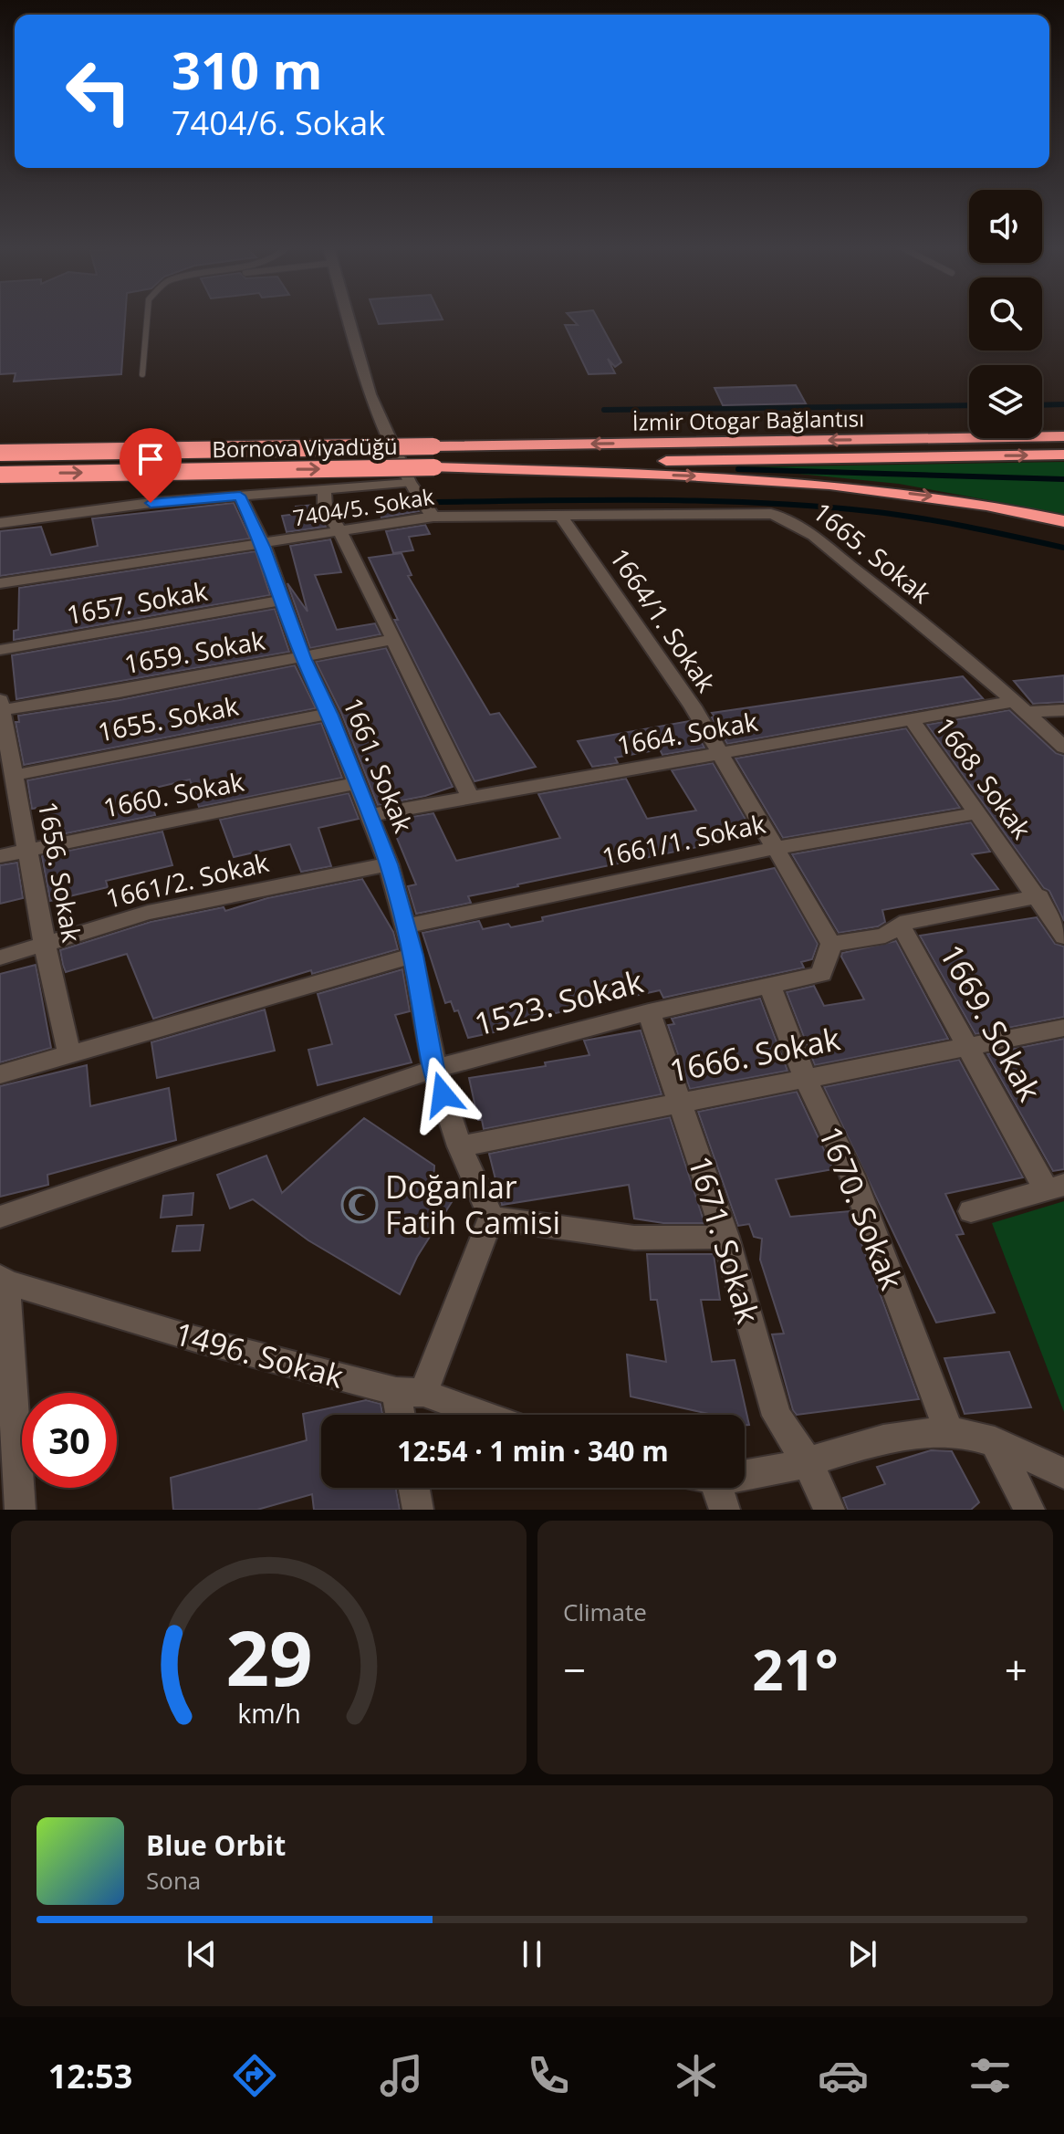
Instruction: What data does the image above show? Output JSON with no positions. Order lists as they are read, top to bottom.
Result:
{
  "streets": {
    "highway": ["İzmir Otogar Bağlantısı", "Bornova Viyadüğü"],
    "street": [
      "7404/5. Sokak",
      "1665. Sokak",
      "1657. Sokak",
      "1664/1. Sokak",
      "1659. Sokak",
      "1655. Sokak",
      "1664. Sokak",
      "1661. Sokak",
      "1668. Sokak",
      "1660. Sokak",
      "1661/1. Sokak",
      "1656. Sokak",
      "1661/2. Sokak",
      "1523. Sokak",
      "1669. Sokak",
      "1666. Sokak",
      "1670. Sokak",
      "1671. Sokak",
      "1496. Sokak"
    ]
  },
  "crossings": [
    ["İzmir Otogar Bağlantısı", "Bornova Viyadüğü"],
    ["7404/5. Sokak", "1665. Sokak"],
    ["7404/5. Sokak", "1664/1. Sokak"],
    ["7404/5. Sokak", "1661. Sokak"],
    ["1665. Sokak", "1664/1. Sokak"],
    ["1665. Sokak", "1664. Sokak"],
    ["1657. Sokak", "1661. Sokak"],
    ["1664/1. Sokak", "1664. Sokak"],
    ["1664/1. Sokak", "1661/1. Sokak"],
    ["1664/1. Sokak", "1523. Sokak"],
    ["1659. Sokak", "1661. Sokak"],
    ["1659. Sokak", "1656. Sokak"],
    ["1655. Sokak", "1661. Sokak"],
    ["1655. Sokak", "1656. Sokak"],
    ["1664. Sokak", "1661. Sokak"],
    ["1664. Sokak", "1668. Sokak"],
    ["1661. Sokak", "1660. Sokak"],
    ["1661. Sokak", "1661/1. Sokak"],
    ["1661. Sokak", "1661/2. Sokak"],
    ["1661. Sokak", "1523. Sokak"],
    ["1661. Sokak", "1666. Sokak"],
    ["1668. Sokak", "1661/1. Sokak"],
    ["1660. Sokak", "1656. Sokak"],
    ["1656. Sokak", "1661/2. Sokak"],
    ["1523. Sokak", "1670. Sokak"],
    ["1523. Sokak", "1671. Sokak"],
    ["1669. Sokak", "1666. Sokak"],
    ["1666. Sokak", "1670. Sokak"],
    ["1666. Sokak", "1671. Sokak"]
  ],
  "one_way": ["Bornova Viyadüğü"],
  "places": {
    "mosque": ["Doğanlar Fatih Camisi"]
  },
  "page": {
    "turn": ["310 m", "7404/6. Sokak"],
    "limit": "30",
    "trip": "12:54 · 1 min · 340 m",
    "tile": "Climate",
    "heat": ["−", "21°", "+"],
    "song": ["Blue Orbit", "Sona"],
    "tabs": "12:53",
    "gauge": ["29", "km/h"]
  }
}
